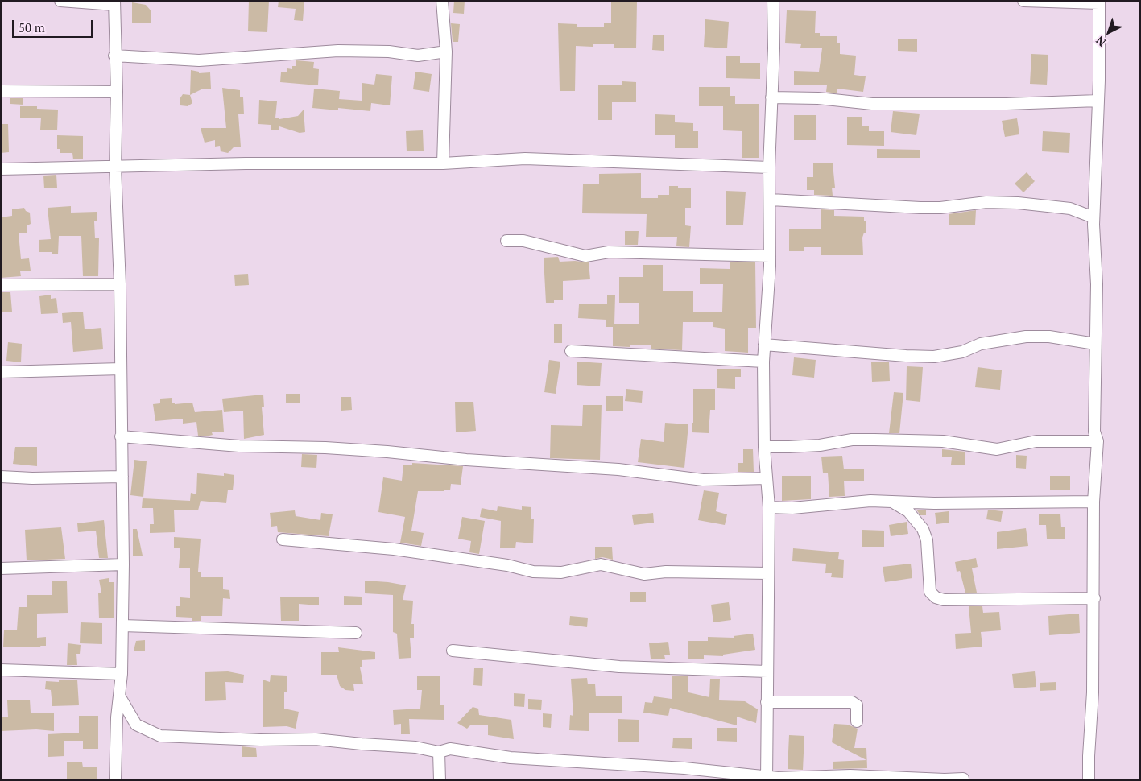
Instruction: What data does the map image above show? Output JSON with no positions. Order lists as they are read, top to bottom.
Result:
{
  "scale_bar": "50 m",
  "north": "bottom left"
}
